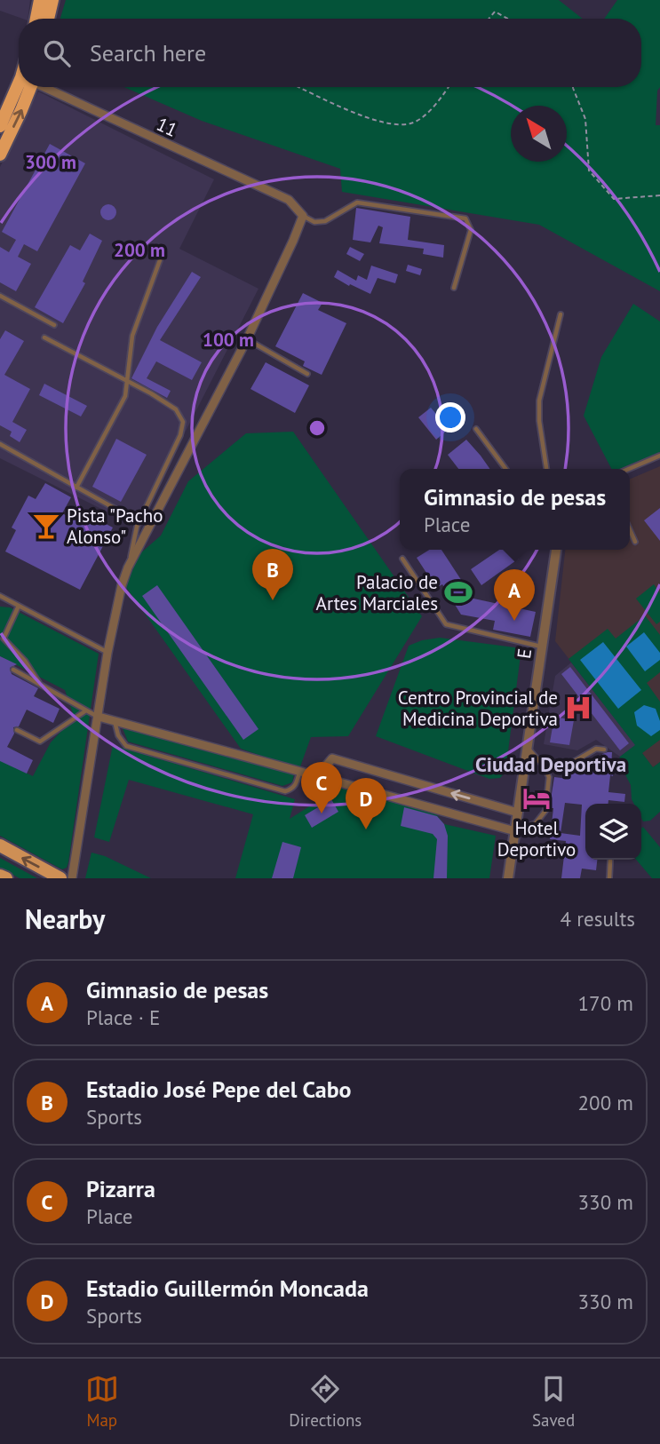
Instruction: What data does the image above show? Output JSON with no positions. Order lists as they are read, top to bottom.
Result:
{
  "streets": {
    "street": ["11", "E"]
  },
  "districts": ["Ciudad Deportiva"],
  "places": {
    "bar": ["Pista \"Pacho Alonso\""],
    "sports": ["Palacio de Artes Marciales"],
    "hospital": ["Centro Provincial de Medicina Deportiva"],
    "hotel": ["Hotel Deportivo"]
  },
  "north": "top left",
  "page": {
    "search": "Search here",
    "popup": ["Gimnasio de pesas", "Place"],
    "pins": [
      "B",
      "A",
      "C",
      "D"
    ],
    "heading": ["Nearby", "4 results"],
    "list": [
      {
        "mark": "A",
        "name": "Gimnasio de pesas",
        "note": "Place · E",
        "value": "170 m"
      },
      {
        "mark": "B",
        "name": "Estadio José Pepe del Cabo",
        "note": "Sports",
        "value": "200 m"
      },
      {
        "mark": "C",
        "name": "Pizarra",
        "note": "Place",
        "value": "330 m"
      },
      {
        "mark": "D",
        "name": "Estadio Guillermón Moncada",
        "note": "Sports",
        "value": "330 m"
      }
    ],
    "nav": ["Map", "Directions", "Saved"]
  },
  "rings": ["300 m", "200 m", "100 m"]
}
